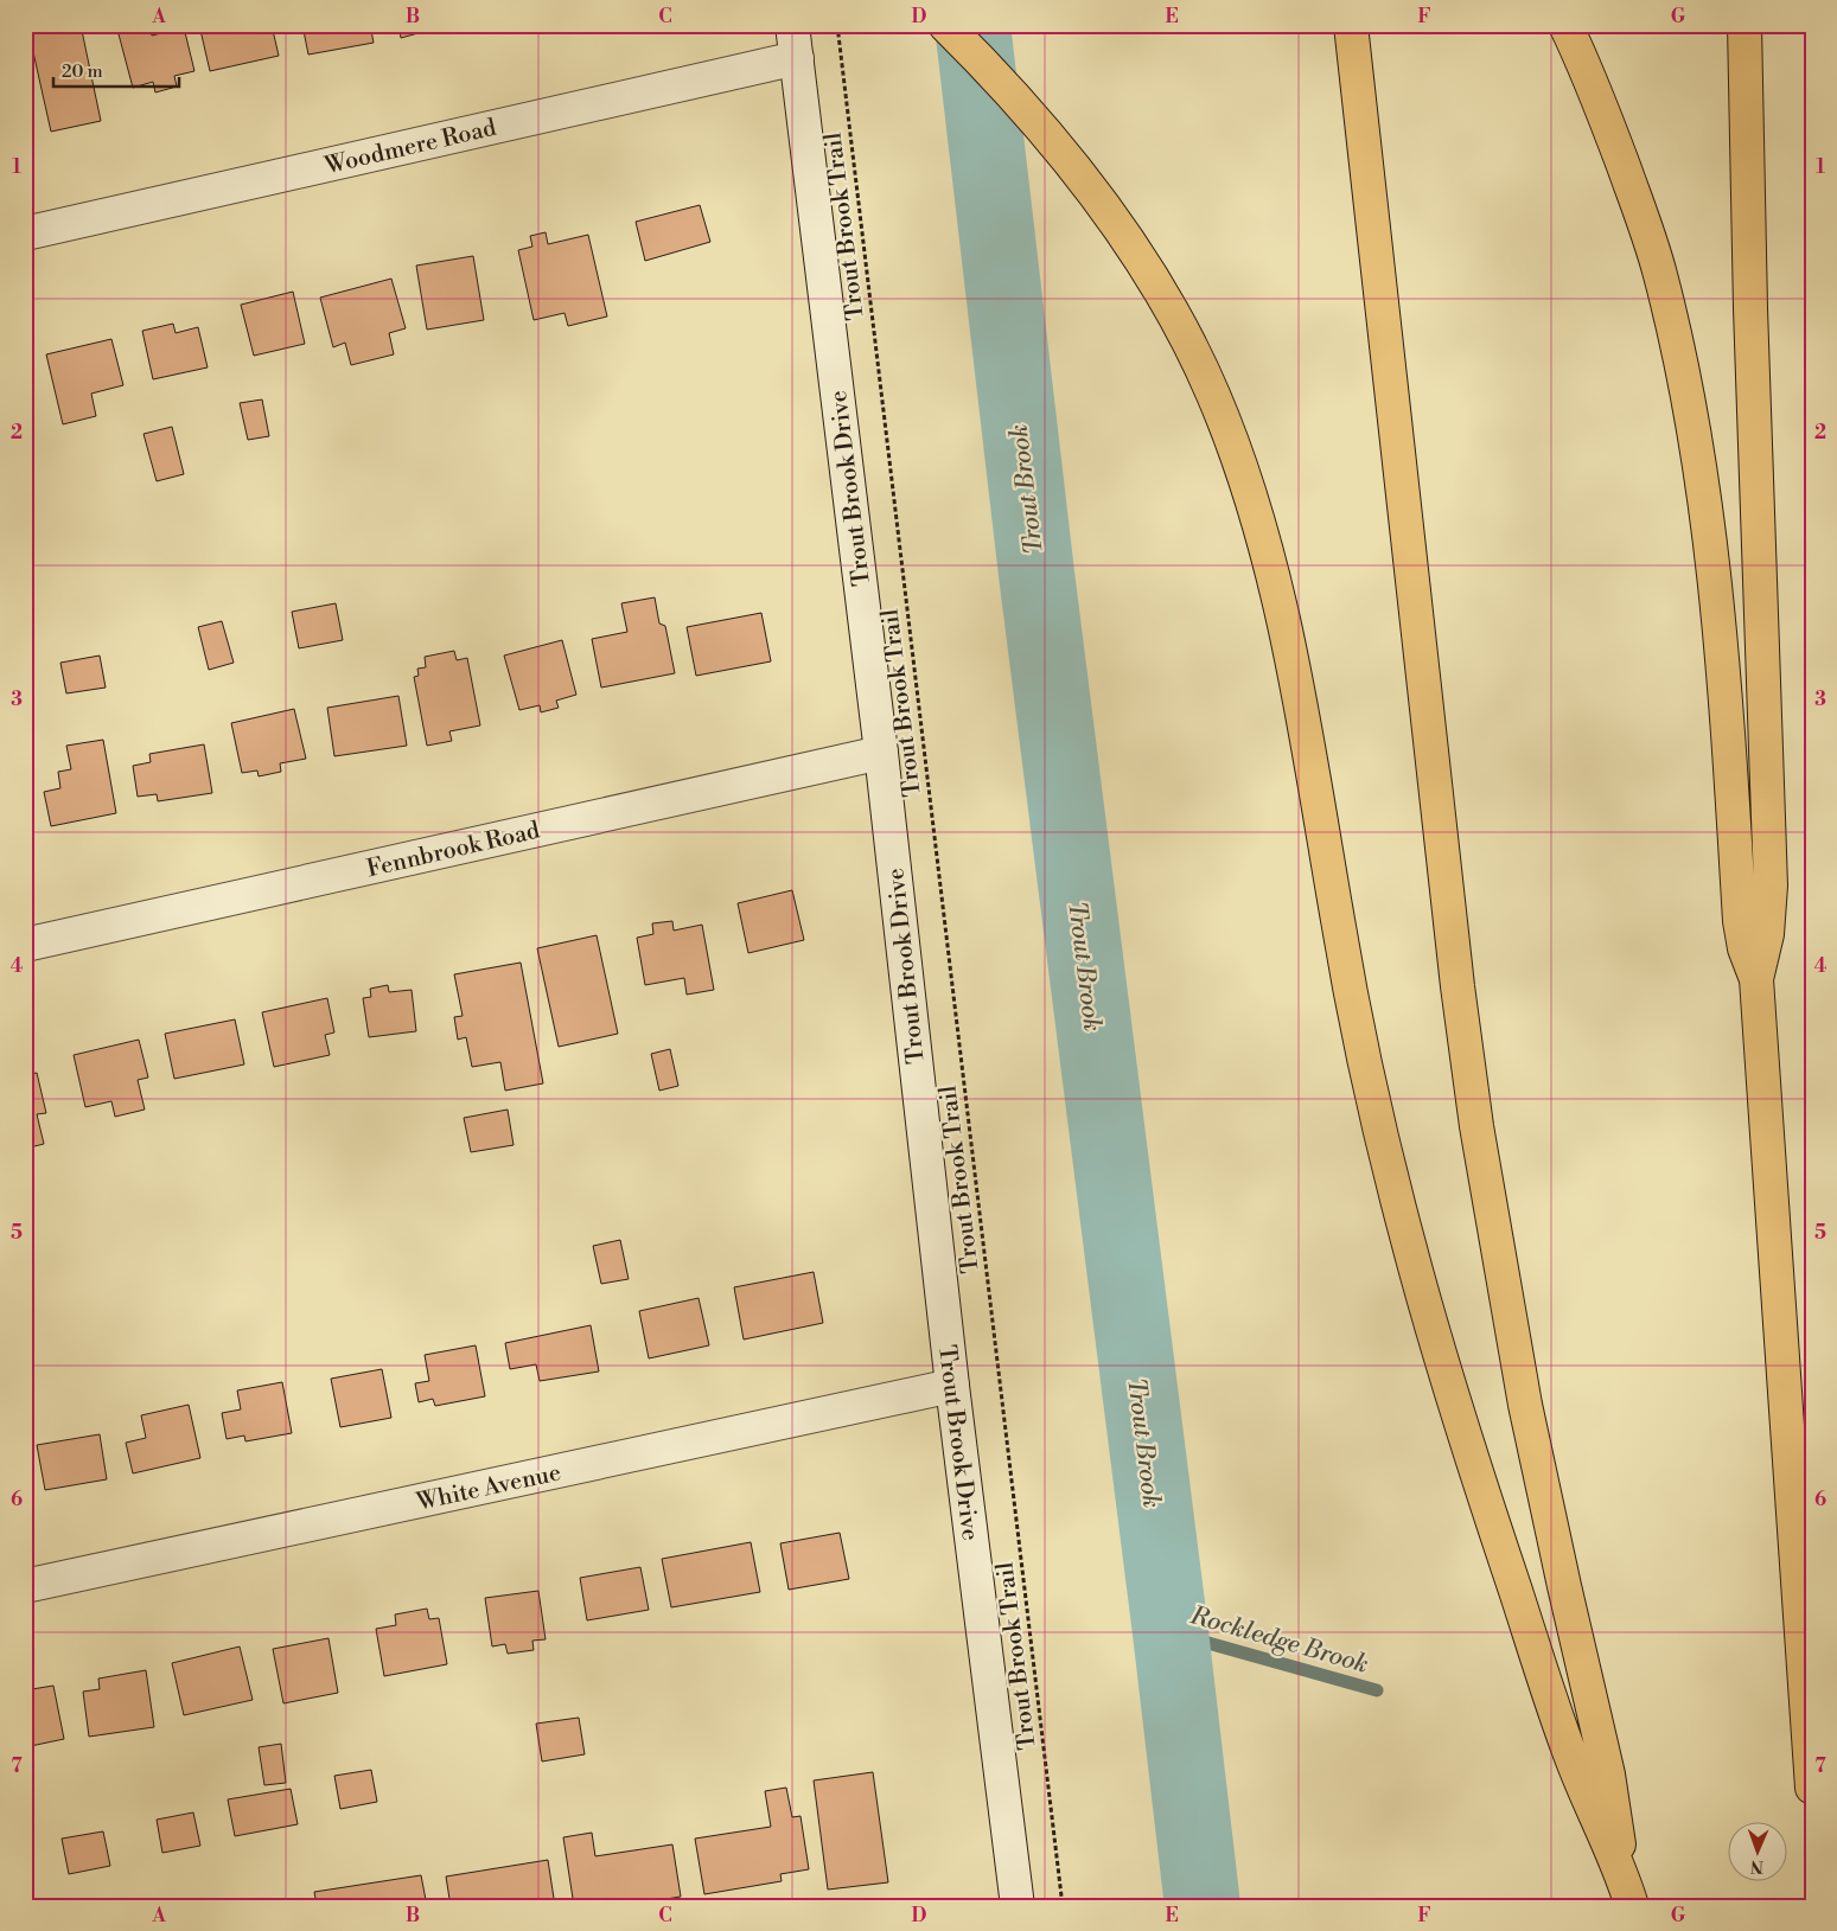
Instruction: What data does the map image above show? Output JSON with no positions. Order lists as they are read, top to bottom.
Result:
{
  "streets": {
    "street": [
      "Woodmere Road",
      "Trout Brook Drive",
      "Fennbrook Road",
      "White Avenue"
    ],
    "path": ["Trout Brook Trail"]
  },
  "crossings": [
    ["Woodmere Road", "Trout Brook Drive"],
    ["Trout Brook Drive", "Fennbrook Road"],
    ["Trout Brook Drive", "White Avenue"]
  ],
  "water": ["Trout Brook", "Rockledge Brook"],
  "scale_bar": "20 m",
  "north": "bottom",
  "grid": {
    "columns": [
      "A",
      "B",
      "C",
      "D",
      "E",
      "F",
      "G"
    ],
    "rows": [
      "1",
      "2",
      "3",
      "4",
      "5",
      "6",
      "7"
    ]
  }
}
